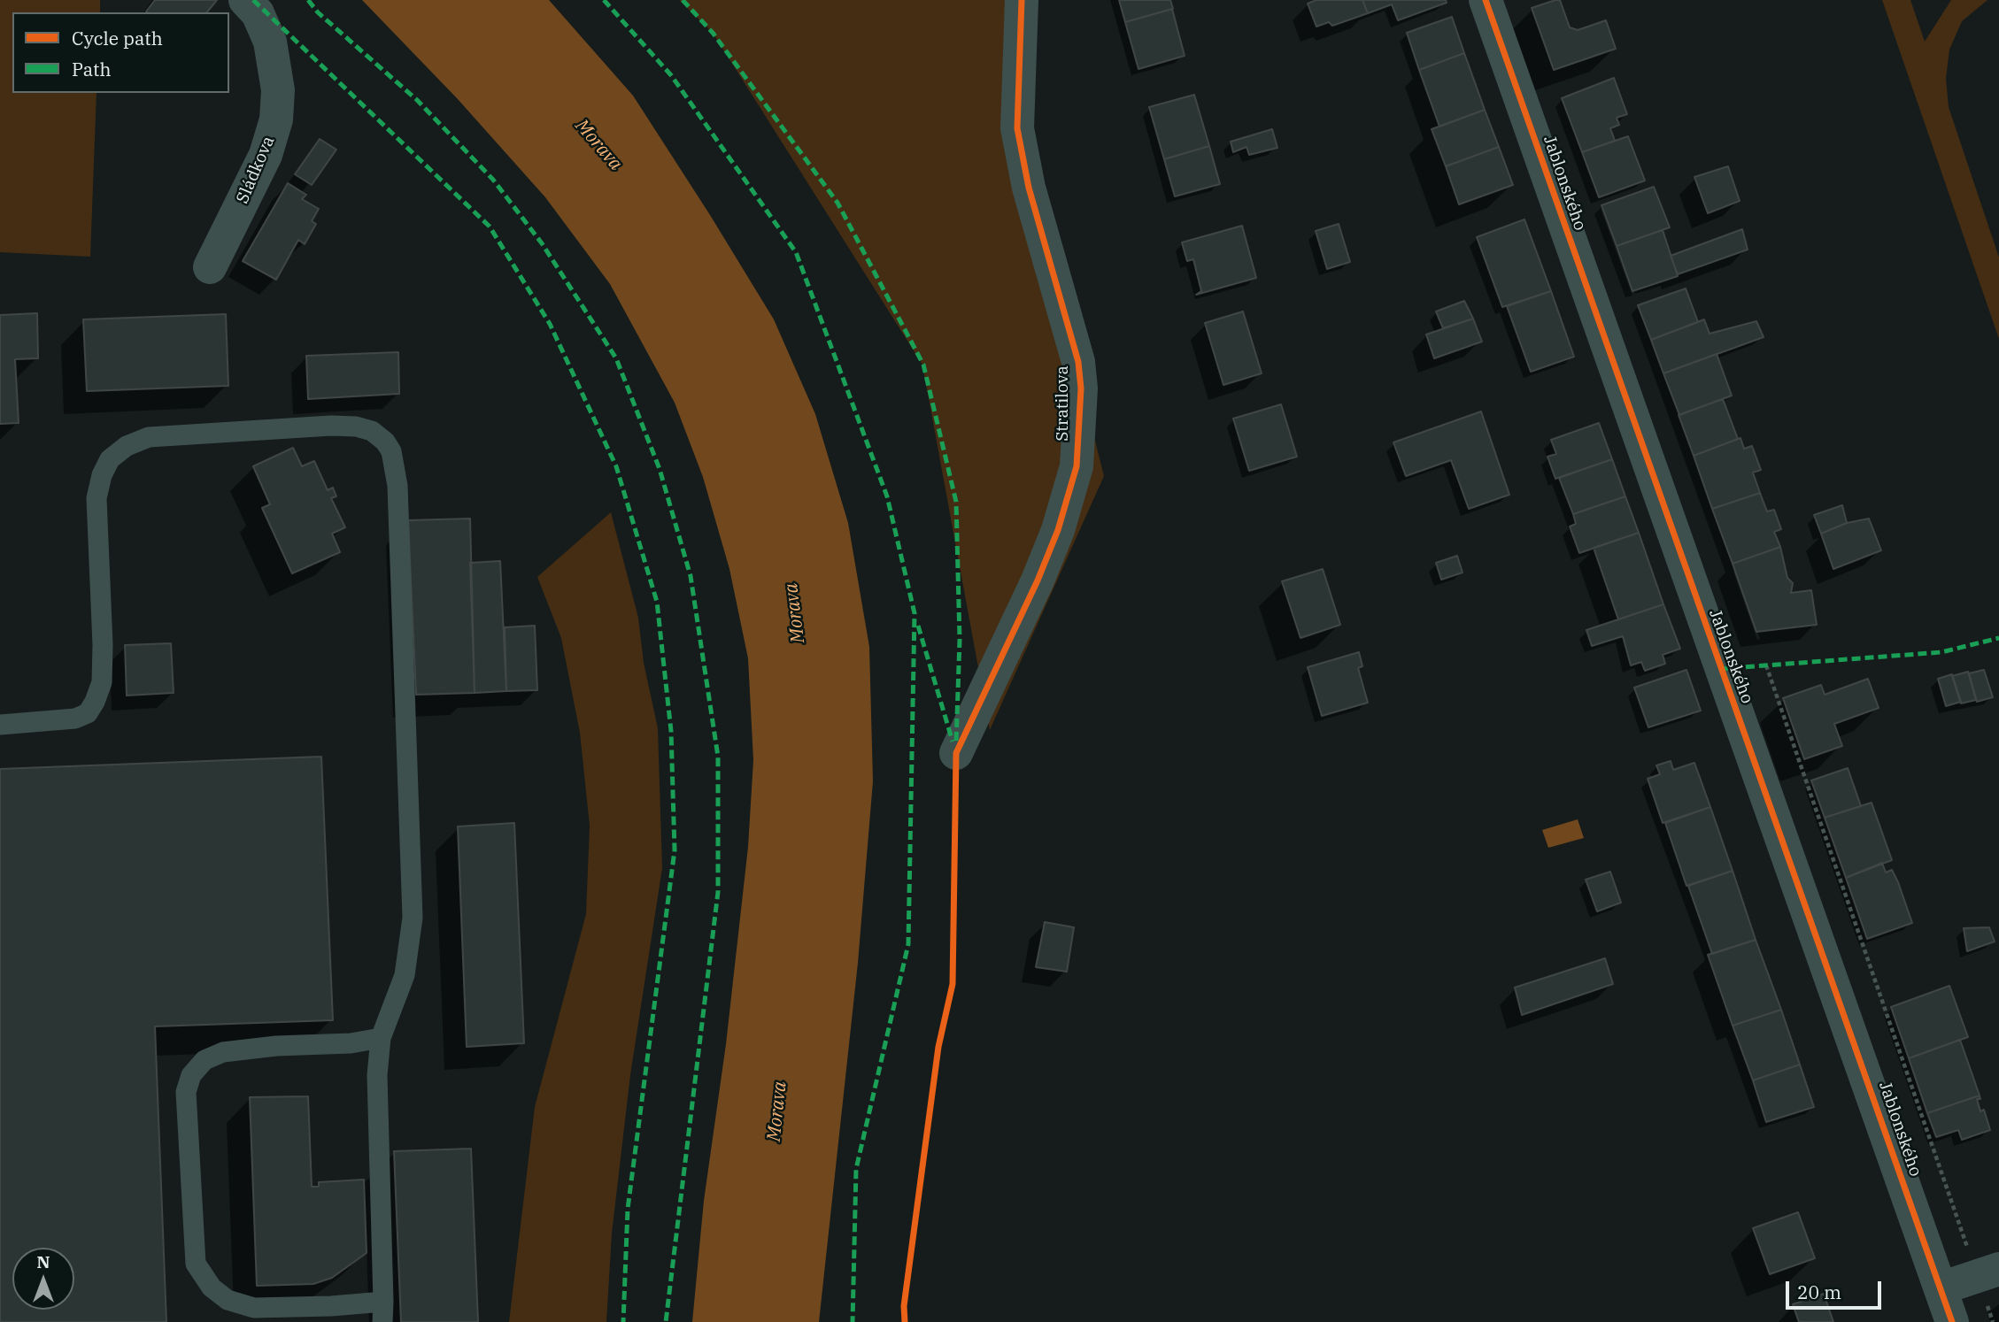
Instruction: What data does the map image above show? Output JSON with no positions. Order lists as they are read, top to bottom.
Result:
{
  "streets": {
    "street": ["Sládkova", "Jablonského", "Stratilova"]
  },
  "water": ["Morava"],
  "legend": ["Cycle path", "Path"],
  "scale_bar": "20 m",
  "north": "top"
}
